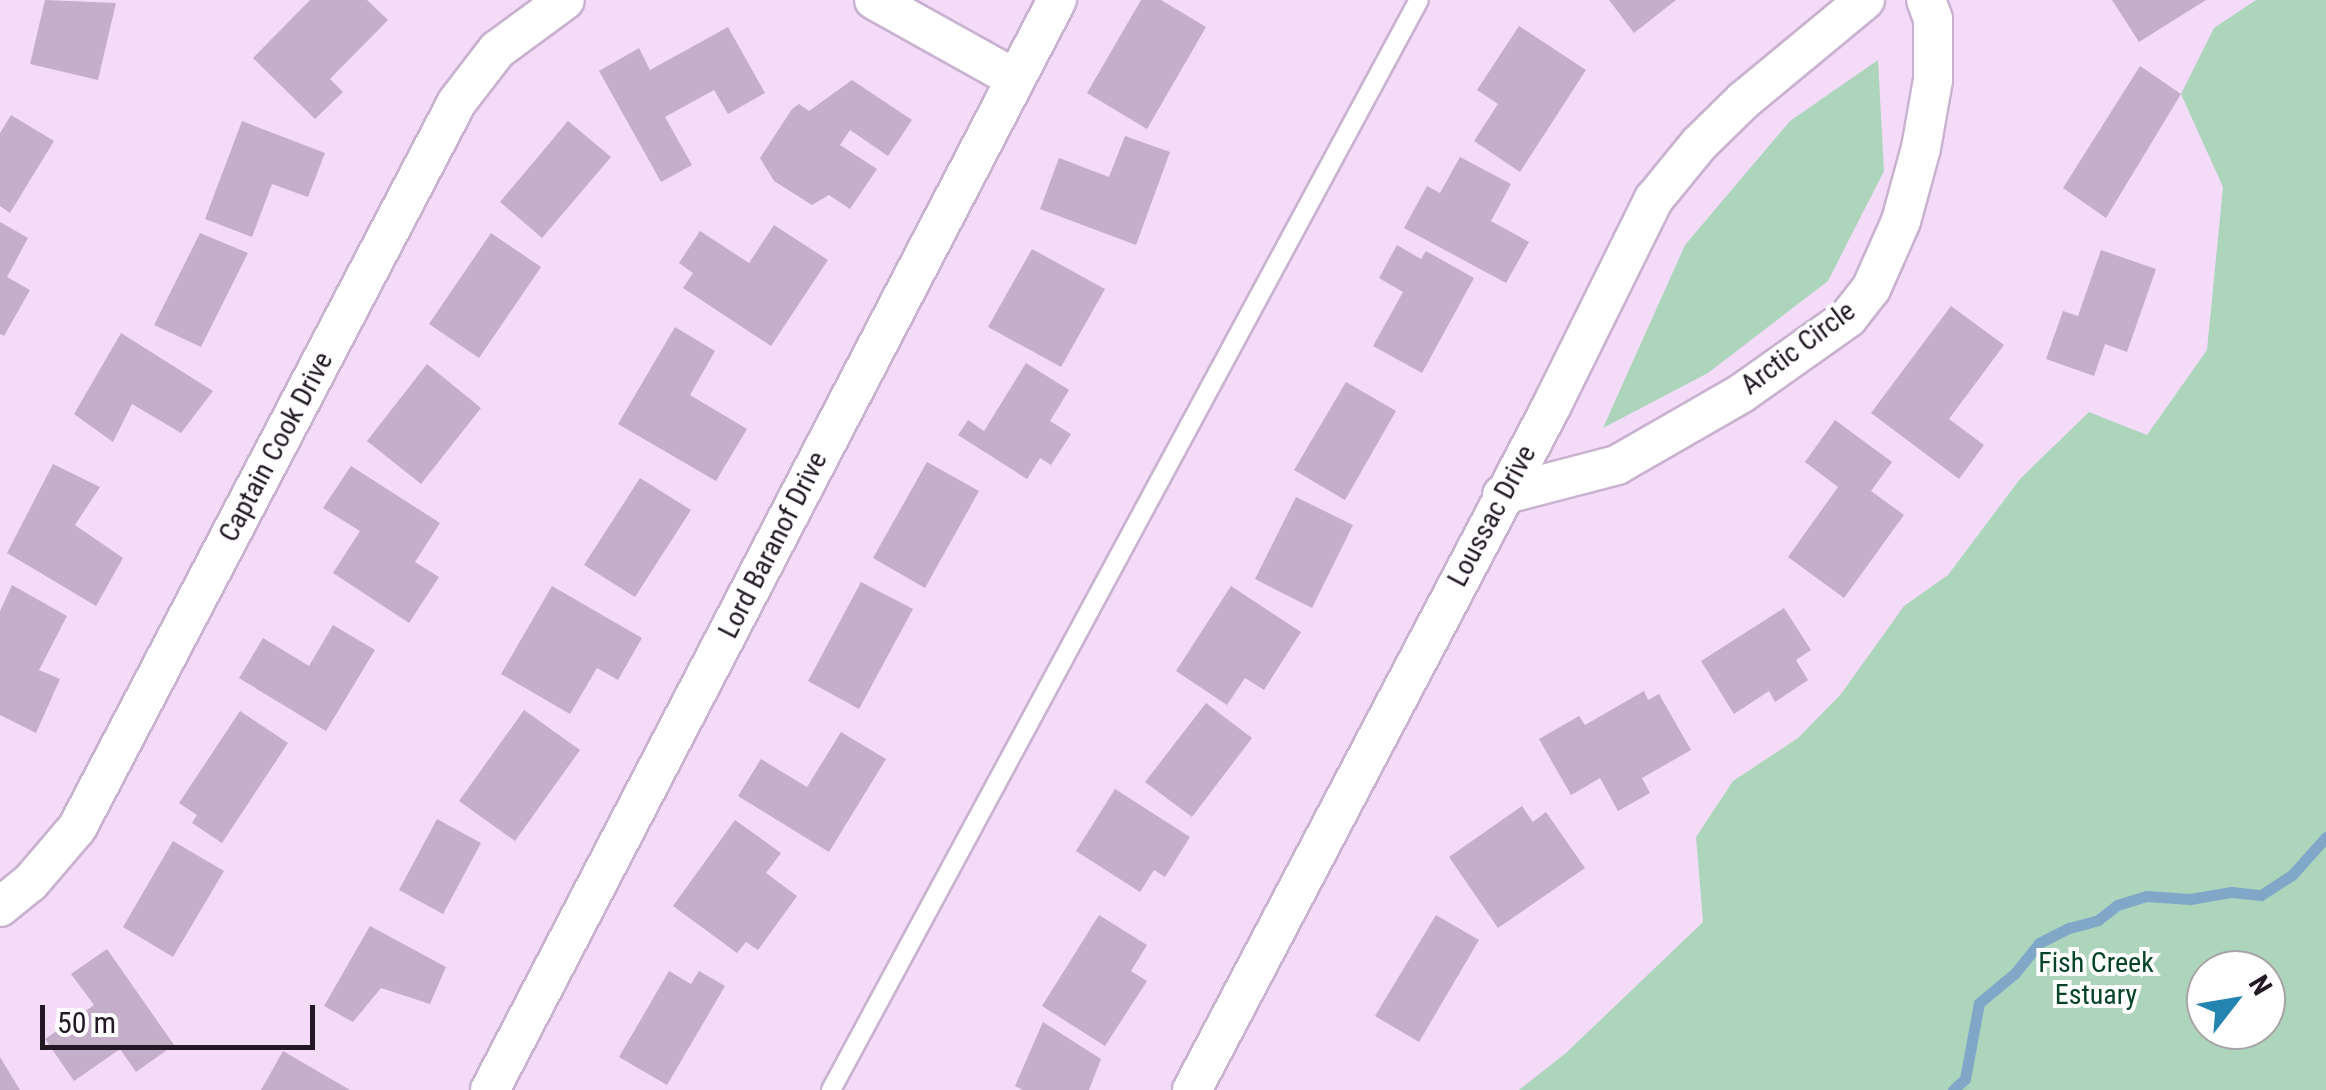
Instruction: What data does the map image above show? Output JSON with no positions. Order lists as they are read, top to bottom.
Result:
{
  "streets": {
    "street": [
      "Arctic Circle",
      "Captain Cook Drive",
      "Loussac Drive",
      "Lord Baranof Drive"
    ]
  },
  "crossings": [
    ["Arctic Circle", "Loussac Drive"]
  ],
  "parks": ["Fish Creek Estuary"],
  "scale_bar": "50 m",
  "north": "top right"
}
